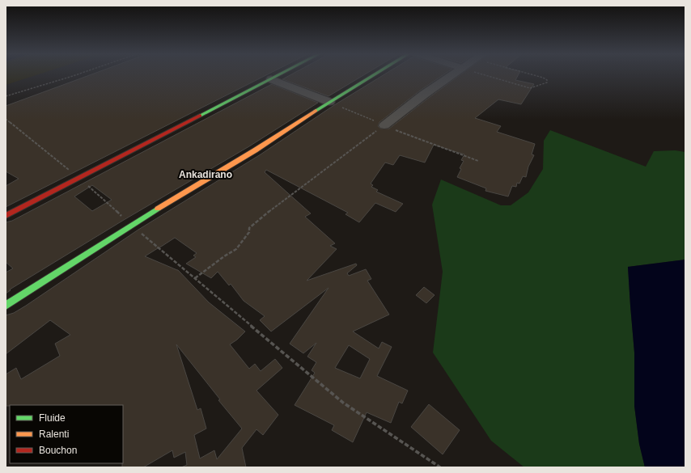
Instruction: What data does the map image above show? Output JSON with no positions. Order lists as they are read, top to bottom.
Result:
{
  "districts": ["Ankadirano"],
  "legend": ["Fluide", "Ralenti", "Bouchon"]
}
